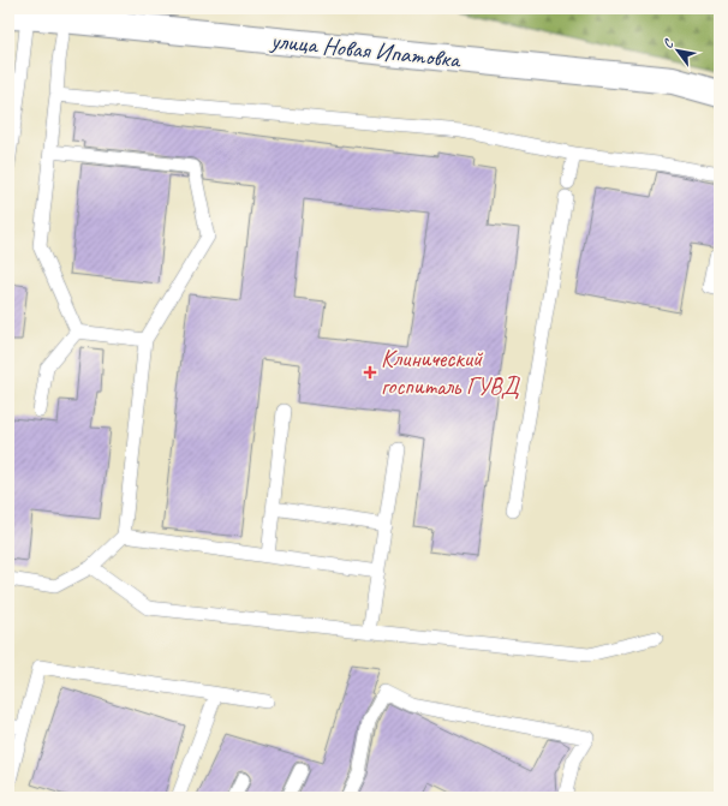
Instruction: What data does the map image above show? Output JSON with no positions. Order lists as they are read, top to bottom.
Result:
{
  "streets": {
    "street": ["улица Новая Ипатовка"]
  },
  "places": {
    "health": ["Клинический госпиталь ГУВД"]
  },
  "north": "top left"
}
